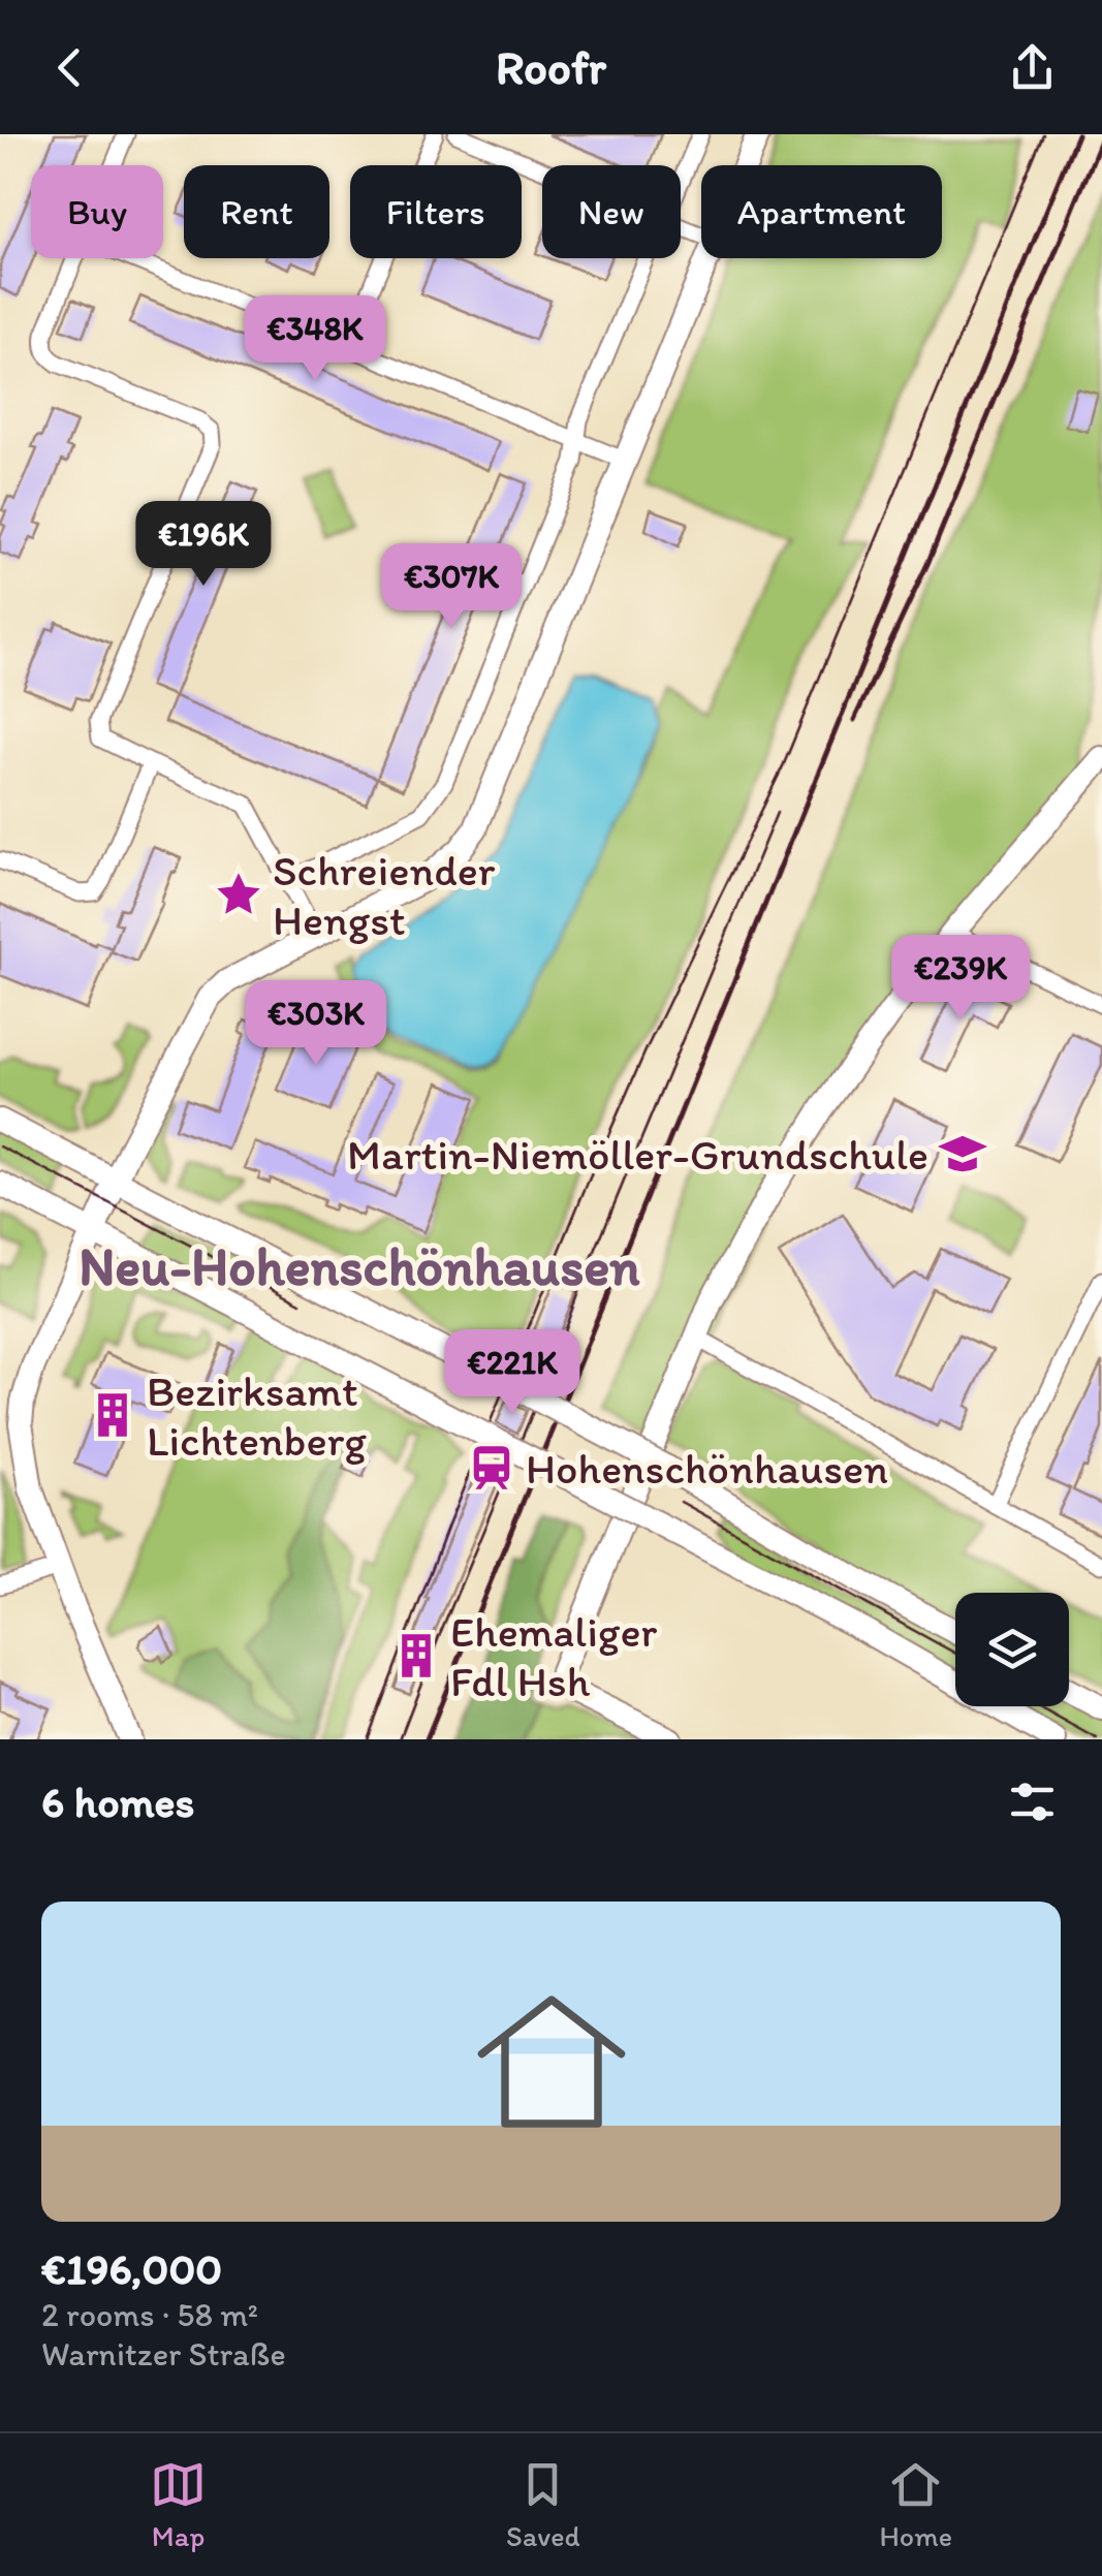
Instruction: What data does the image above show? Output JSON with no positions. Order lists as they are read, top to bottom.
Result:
{
  "districts": ["Neu-Hohenschönhausen"],
  "places": {
    "place": ["Schreiender Hengst"],
    "school or university": ["Martin-Niemöller-Grundschule"],
    "building": ["Bezirksamt Lichtenberg", "Ehemaliger Fdl Hsh"],
    "station": ["Hohenschönhausen"]
  },
  "page": {
    "header": "Roofr",
    "chip": [
      "Buy",
      "Rent",
      "Filters",
      "New",
      "Apartment"
    ],
    "price": [
      "€348K",
      "€196K",
      "€307K",
      "€239K",
      "€303K",
      "€221K"
    ],
    "heading": "6 homes",
    "list": [
      {
        "name": "€196,000",
        "note": "2 rooms · 58 m² · Warnitzer Straße"
      }
    ],
    "tabs": ["Map", "Saved", "Home"]
  }
}
